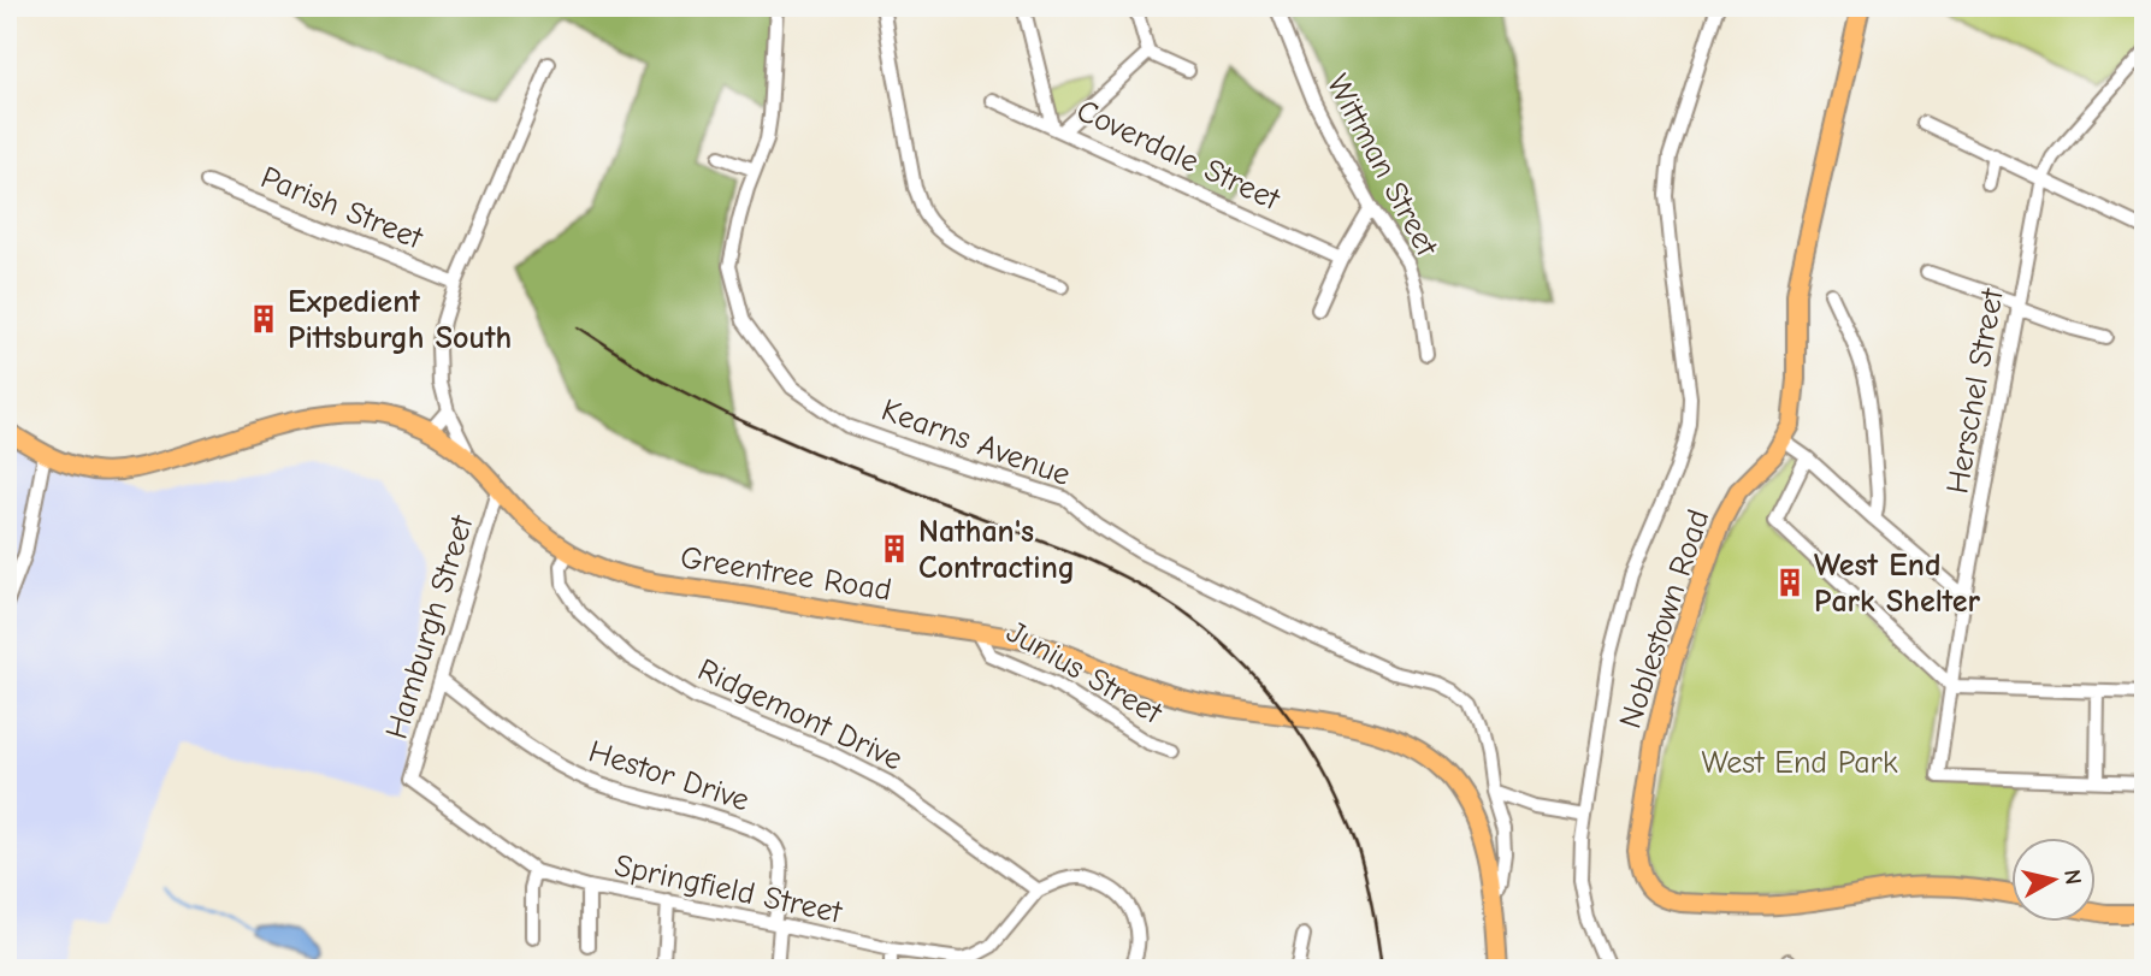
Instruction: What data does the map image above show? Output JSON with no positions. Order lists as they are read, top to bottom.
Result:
{
  "streets": {
    "main road": ["Greentree Road", "Noblestown Road"],
    "street": [
      "Coverdale Street",
      "Wittman Street",
      "Parish Street",
      "Herschel Street",
      "Kearns Avenue",
      "Hamburgh Street",
      "Junius Street",
      "Ridgemont Drive",
      "Hestor Drive",
      "Springfield Street"
    ]
  },
  "crossings": [
    ["Kearns Avenue", "Greentree Road"],
    ["Greentree Road", "Hamburgh Street"],
    ["Greentree Road", "Junius Street"],
    ["Greentree Road", "Ridgemont Drive"],
    ["Hamburgh Street", "Hestor Drive"],
    ["Hamburgh Street", "Springfield Street"],
    ["Ridgemont Drive", "Springfield Street"],
    ["Hestor Drive", "Springfield Street"]
  ],
  "parks": ["West End Park"],
  "places": {
    "building": ["Expedient Pittsburgh South", "Nathan's Contracting", "West End Park Shelter"]
  },
  "north": "right"
}
